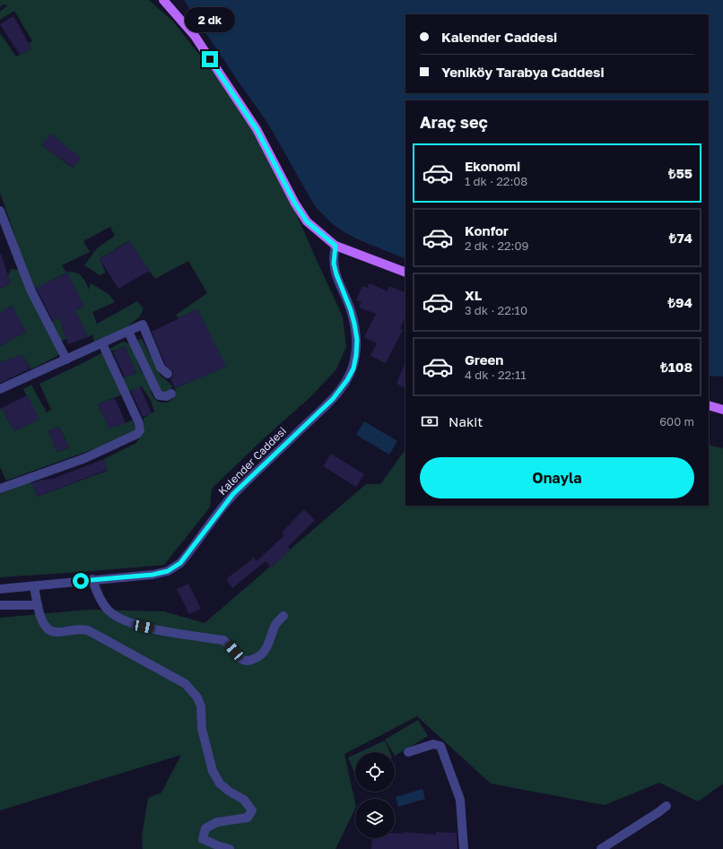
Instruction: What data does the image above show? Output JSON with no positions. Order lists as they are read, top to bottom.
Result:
{
  "streets": {
    "street": ["Kalender Caddesi"]
  },
  "page": {
    "bubble": "2 dk",
    "banner": ["Kalender Caddesi", "Yeniköy Tarabya Caddesi"],
    "heading": "Araç seç",
    "list": [
      {
        "name": "Ekonomi",
        "note": "1 dk · 22:08",
        "value": "₺55"
      },
      {
        "name": "Konfor",
        "note": "2 dk · 22:09",
        "value": "₺74"
      },
      {
        "name": "XL",
        "note": "3 dk · 22:10",
        "value": "₺94"
      },
      {
        "name": "Green",
        "note": "4 dk · 22:11",
        "value": "₺108"
      }
    ],
    "pay": ["Nakit", "600 m"],
    "buttons": "Onayla"
  }
}
